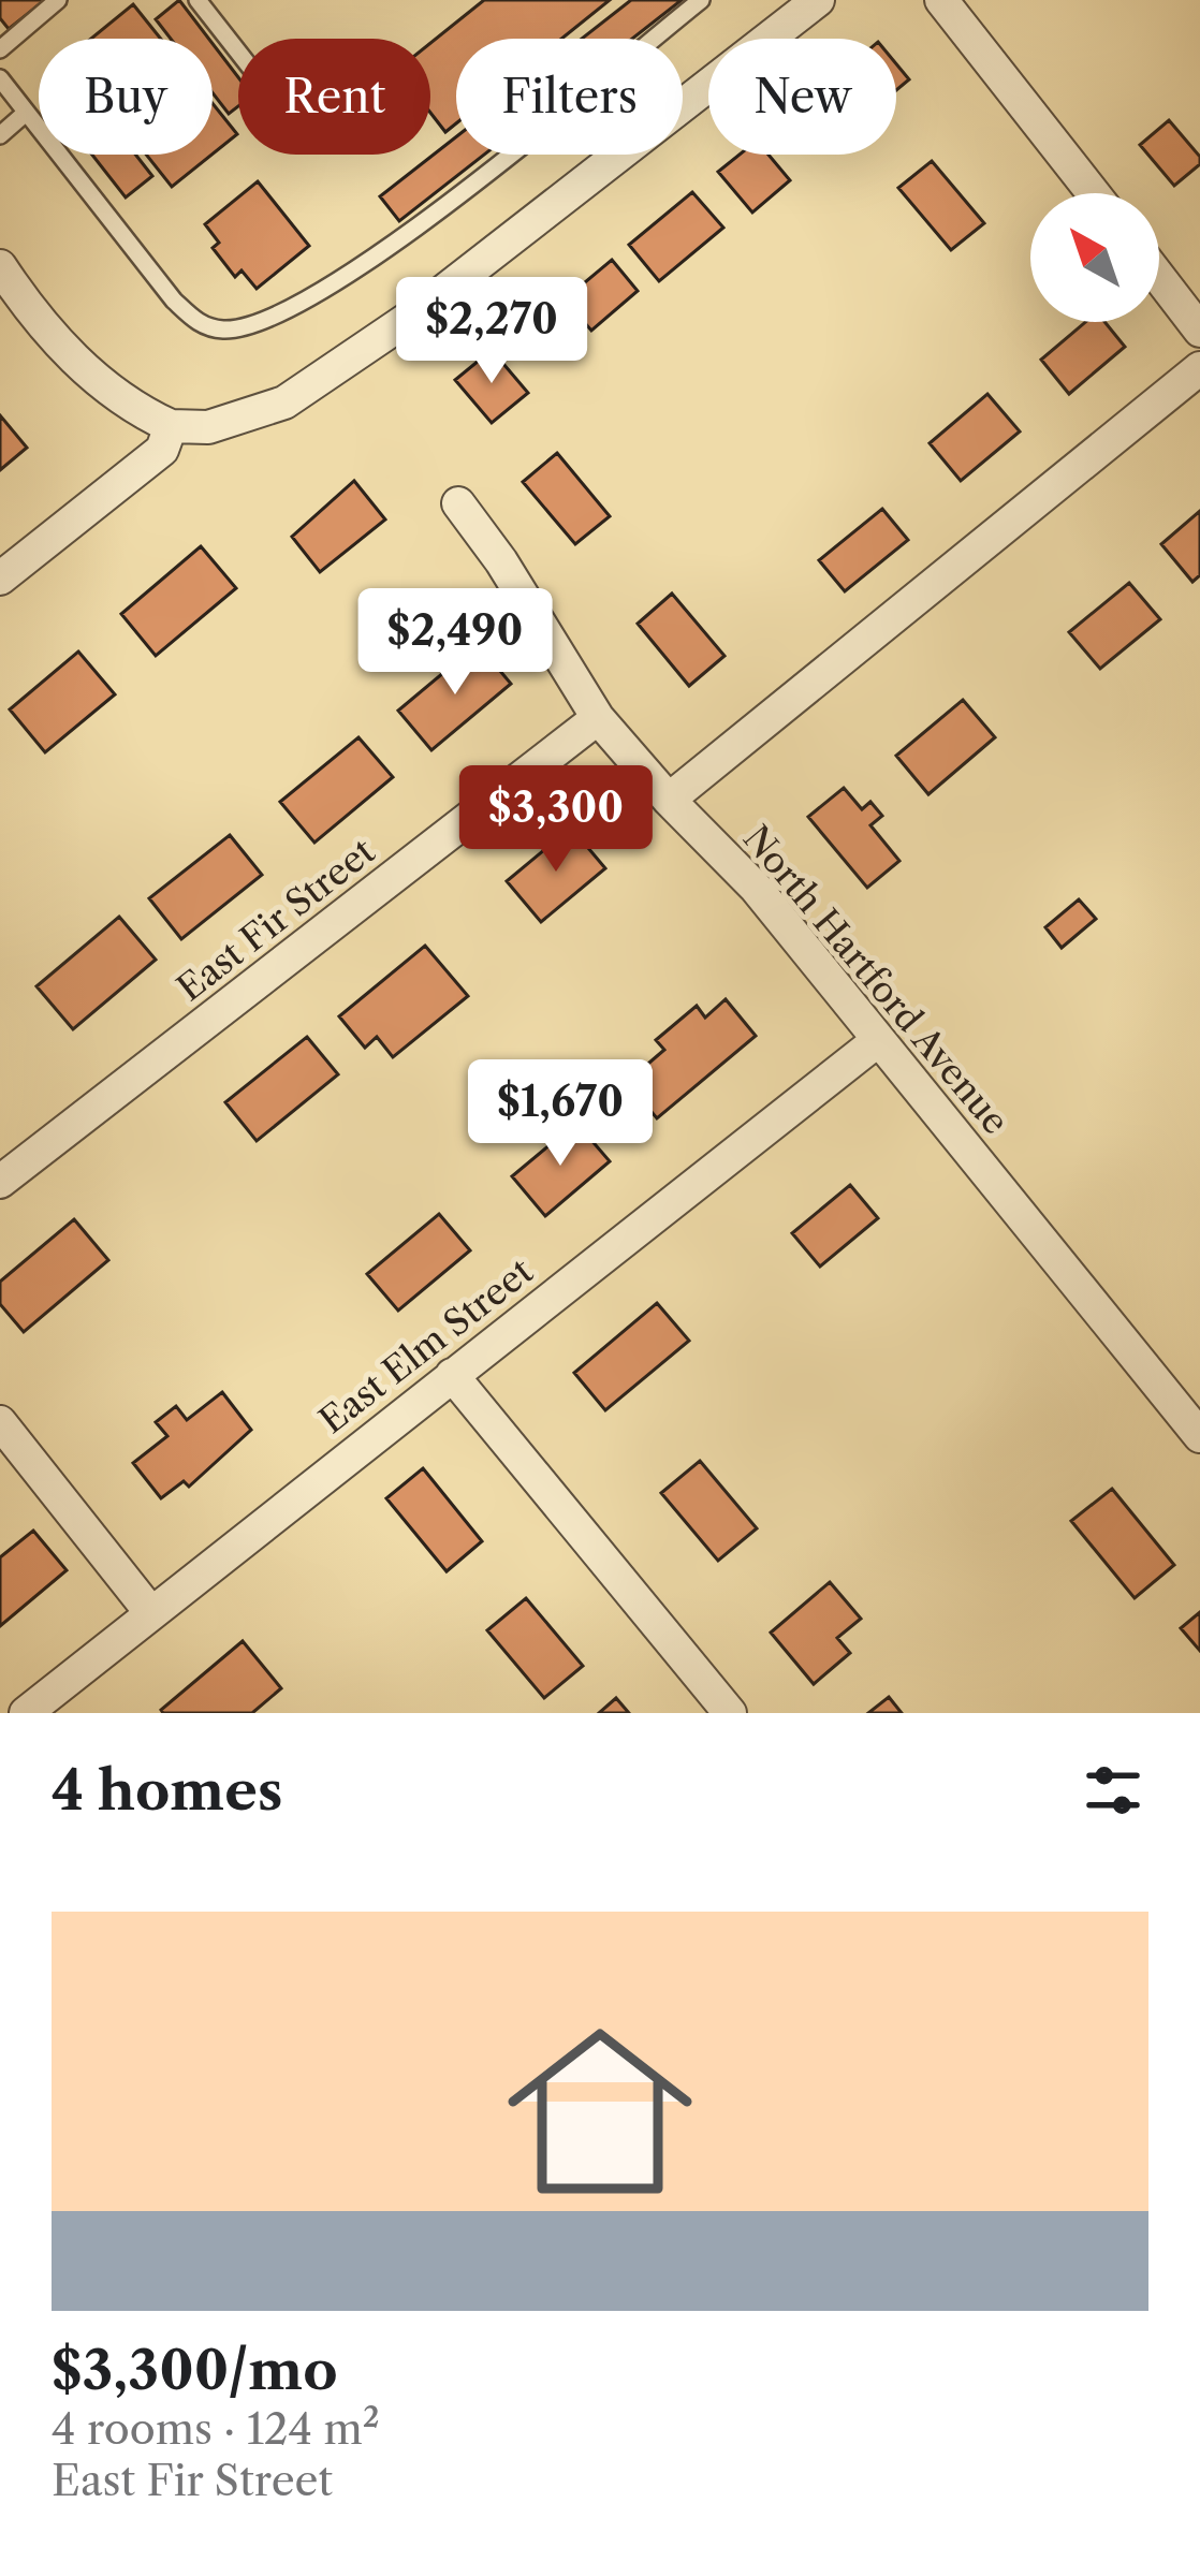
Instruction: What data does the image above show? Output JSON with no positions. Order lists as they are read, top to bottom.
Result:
{
  "streets": {
    "street": ["East Fir Street", "North Hartford Avenue", "East Elm Street"]
  },
  "crossings": [
    ["East Fir Street", "North Hartford Avenue"],
    ["North Hartford Avenue", "East Elm Street"]
  ],
  "north": "top left",
  "page": {
    "chip": [
      "Buy",
      "Rent",
      "Filters",
      "New"
    ],
    "price": [
      "$2,270",
      "$2,490",
      "$3,300",
      "$1,670"
    ],
    "heading": "4 homes",
    "list": [
      {
        "name": "$3,300/mo",
        "note": "4 rooms · 124 m² · East Fir Street"
      }
    ]
  }
}
